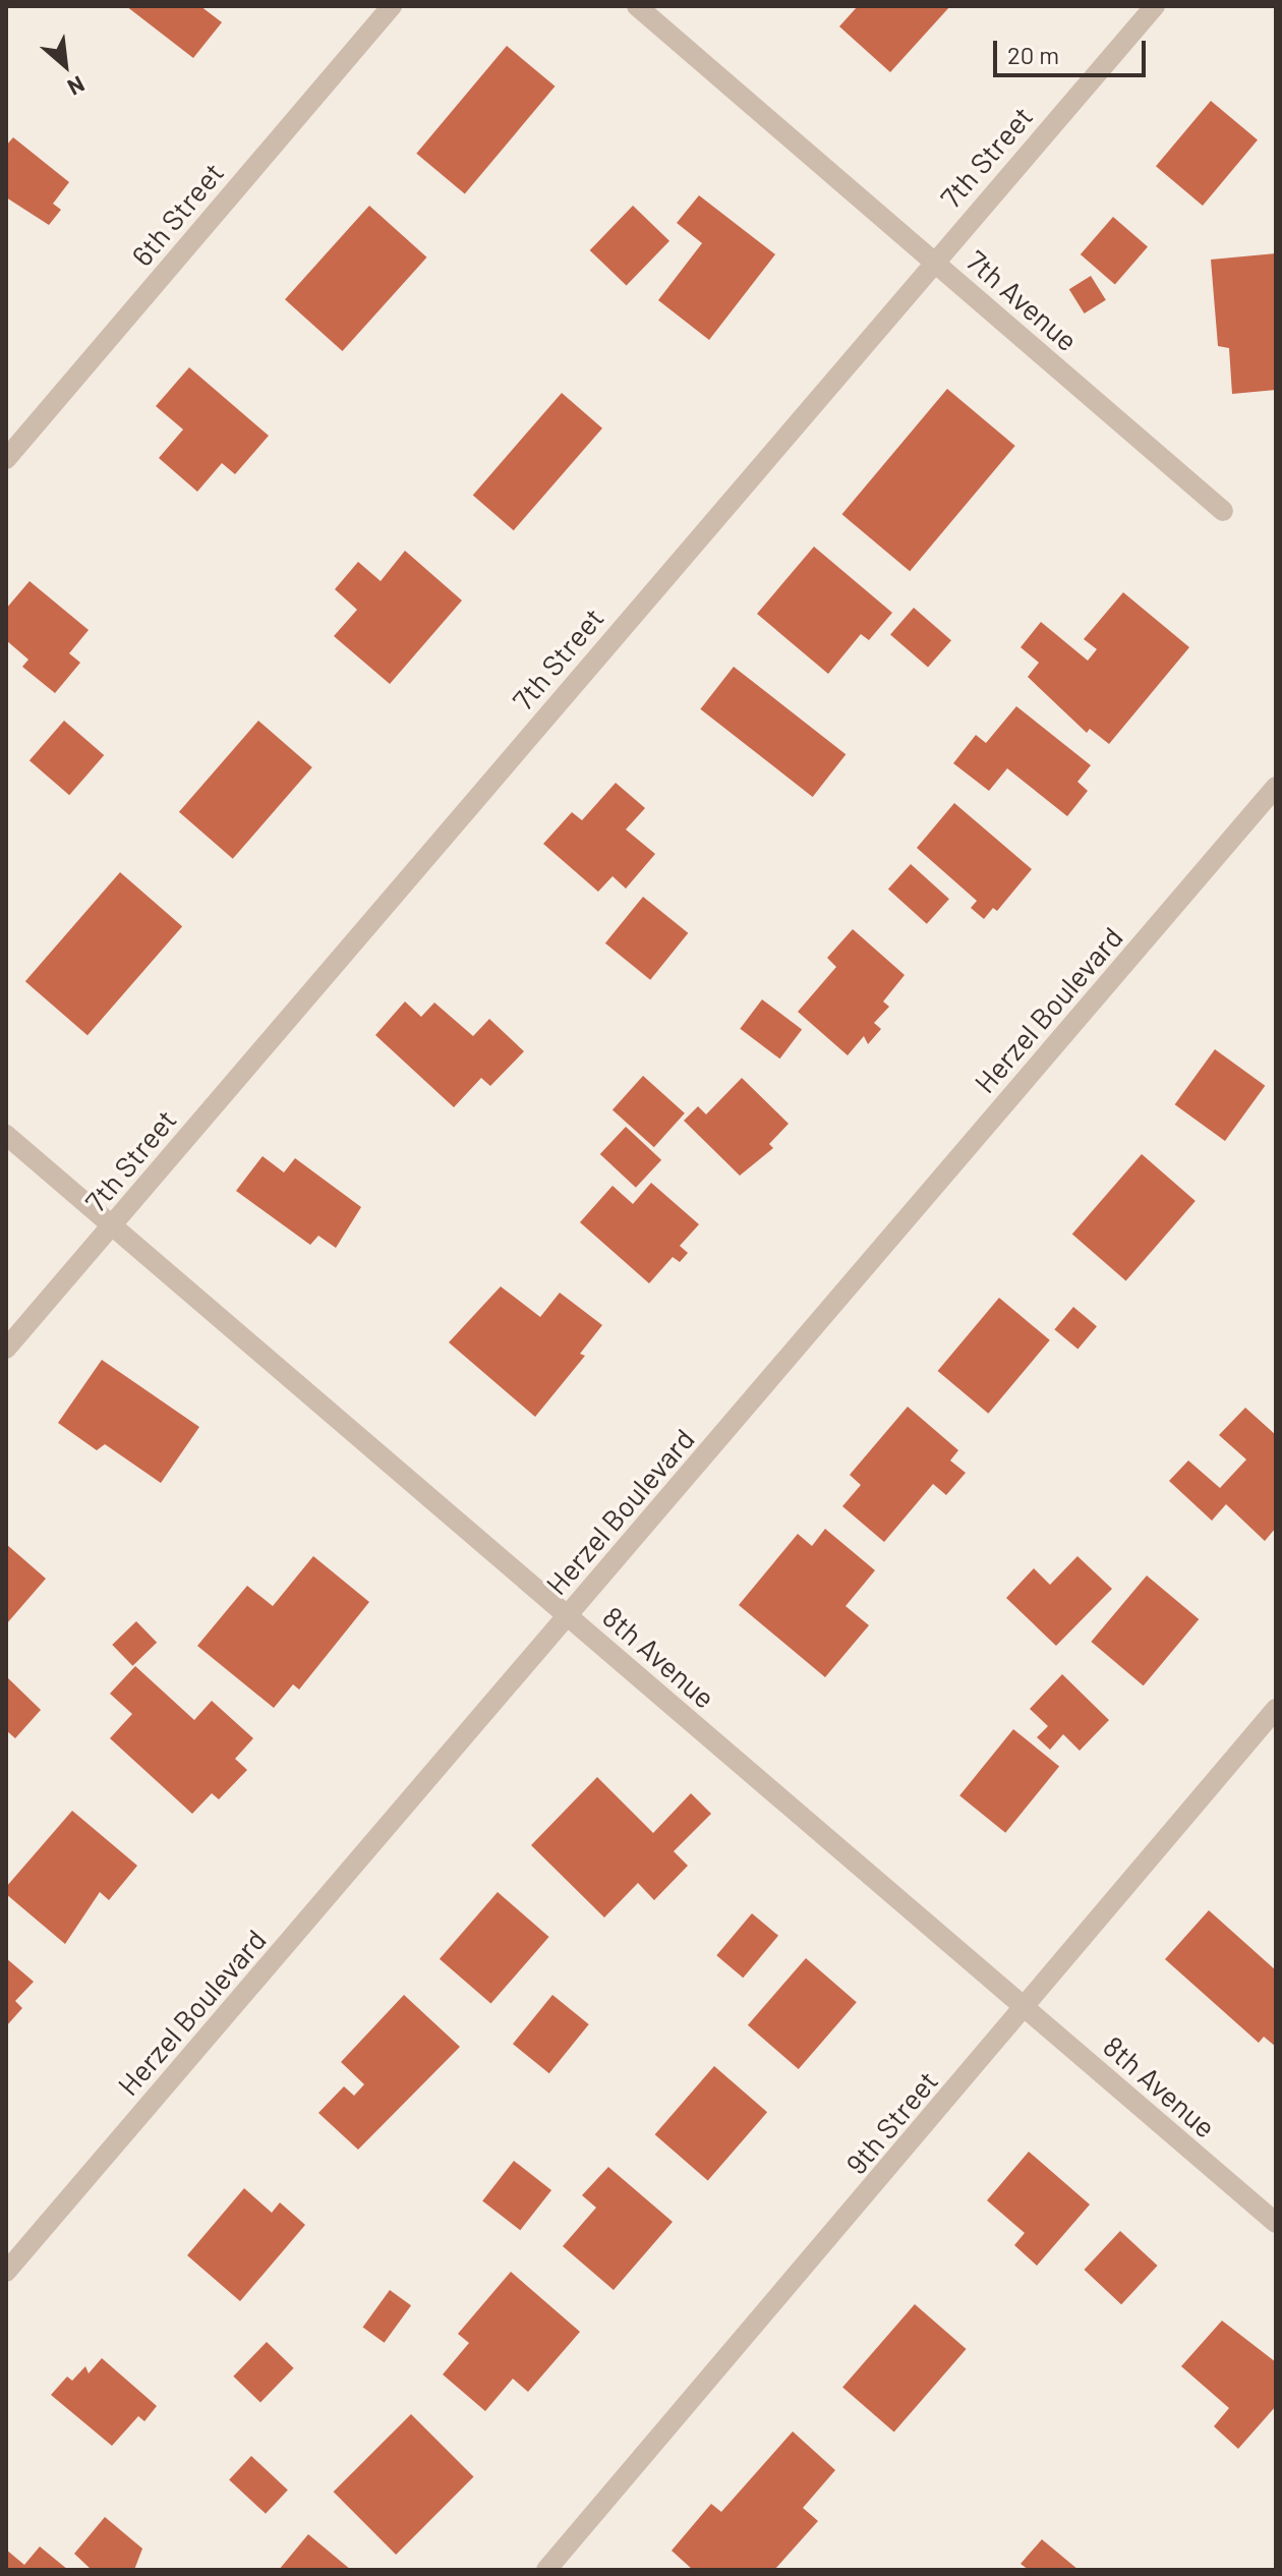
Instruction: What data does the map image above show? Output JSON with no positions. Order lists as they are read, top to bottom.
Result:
{
  "streets": {
    "street": [
      "7th Street",
      "6th Street",
      "7th Avenue",
      "Herzel Boulevard",
      "8th Avenue",
      "9th Street"
    ]
  },
  "crossings": [
    ["7th Street", "7th Avenue"],
    ["7th Street", "8th Avenue"],
    ["Herzel Boulevard", "8th Avenue"],
    ["8th Avenue", "9th Street"]
  ],
  "scale_bar": "20 m",
  "north": "bottom right"
}
